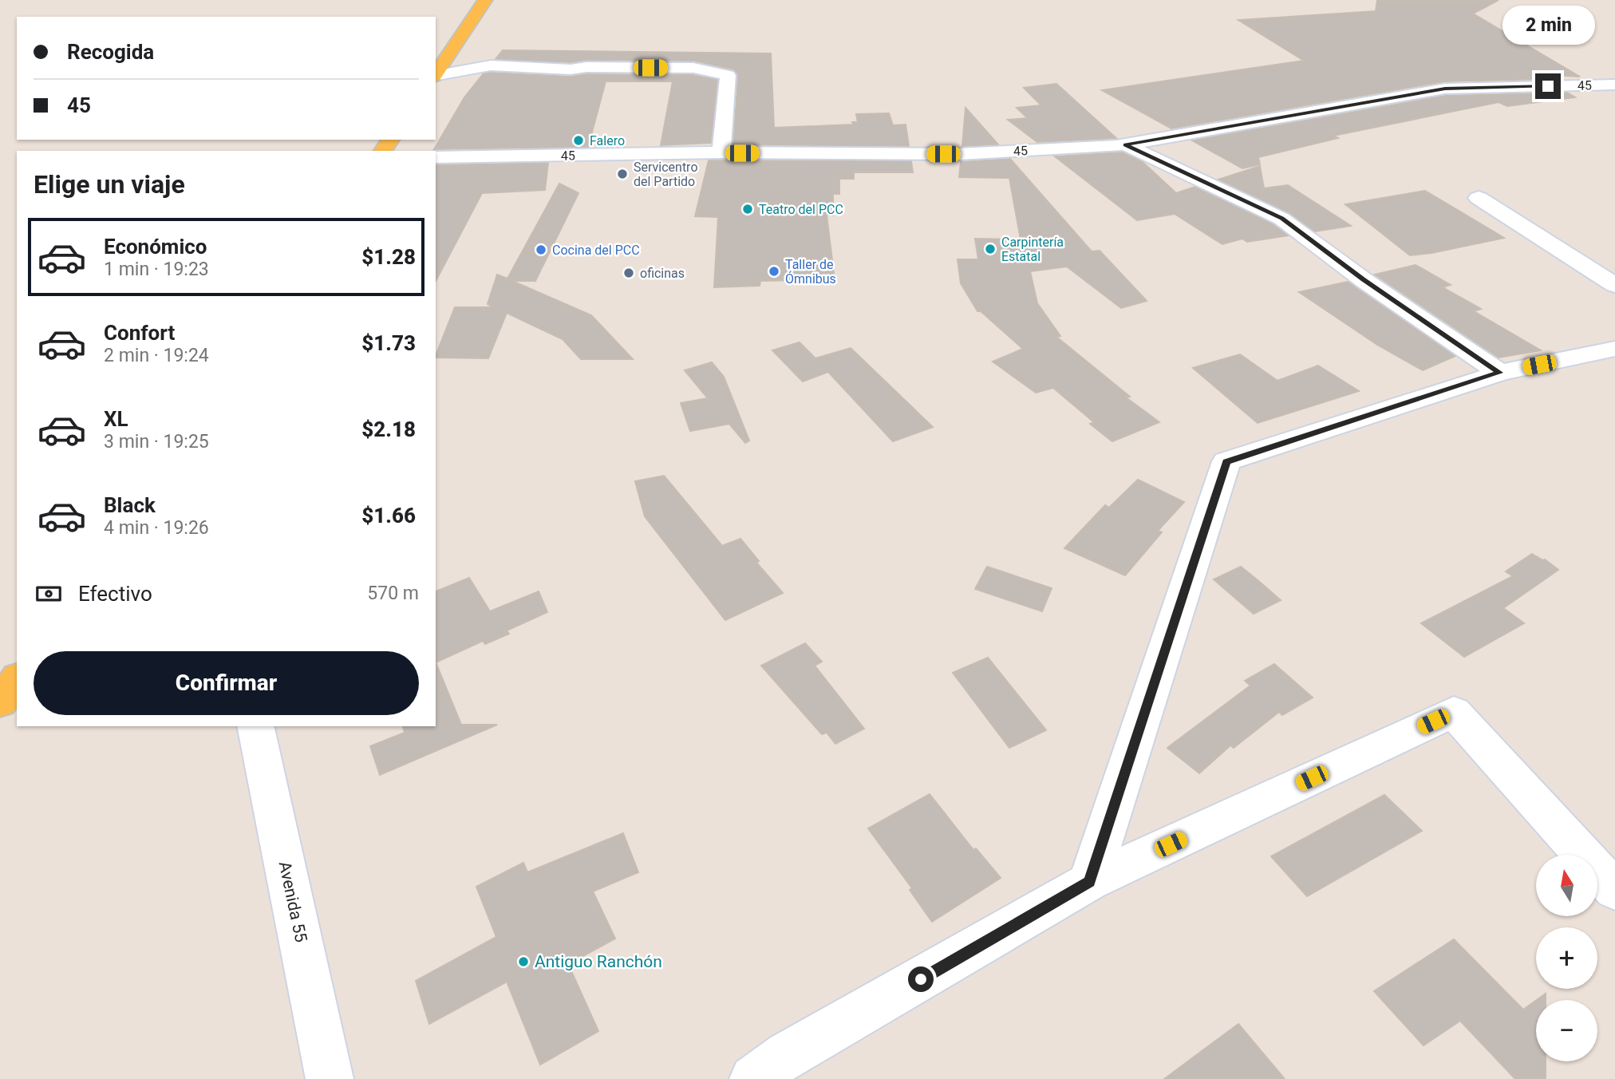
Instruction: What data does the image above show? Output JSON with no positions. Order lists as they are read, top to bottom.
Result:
{
  "streets": {
    "street": ["45", "Avenida 55"]
  },
  "places": [
    "Falero",
    "Servicentro del Partido",
    "Teatro del PCC",
    "Carpintería Estatal",
    "Cocina del PCC",
    "Taller de Ómnibus",
    "oficinas",
    "Antiguo Ranchón"
  ],
  "north": "top",
  "page": {
    "bubble": "2 min",
    "banner": ["Recogida", "45"],
    "heading": "Elige un viaje",
    "list": [
      {
        "name": "Económico",
        "note": "1 min · 19:23",
        "value": "$1.28"
      },
      {
        "name": "Confort",
        "note": "2 min · 19:24",
        "value": "$1.73"
      },
      {
        "name": "XL",
        "note": "3 min · 19:25",
        "value": "$2.18"
      },
      {
        "name": "Black",
        "note": "4 min · 19:26",
        "value": "$1.66"
      }
    ],
    "pay": ["Efectivo", "570 m"],
    "buttons": "Confirmar",
    "map_buttons": ["+", "−"]
  }
}
